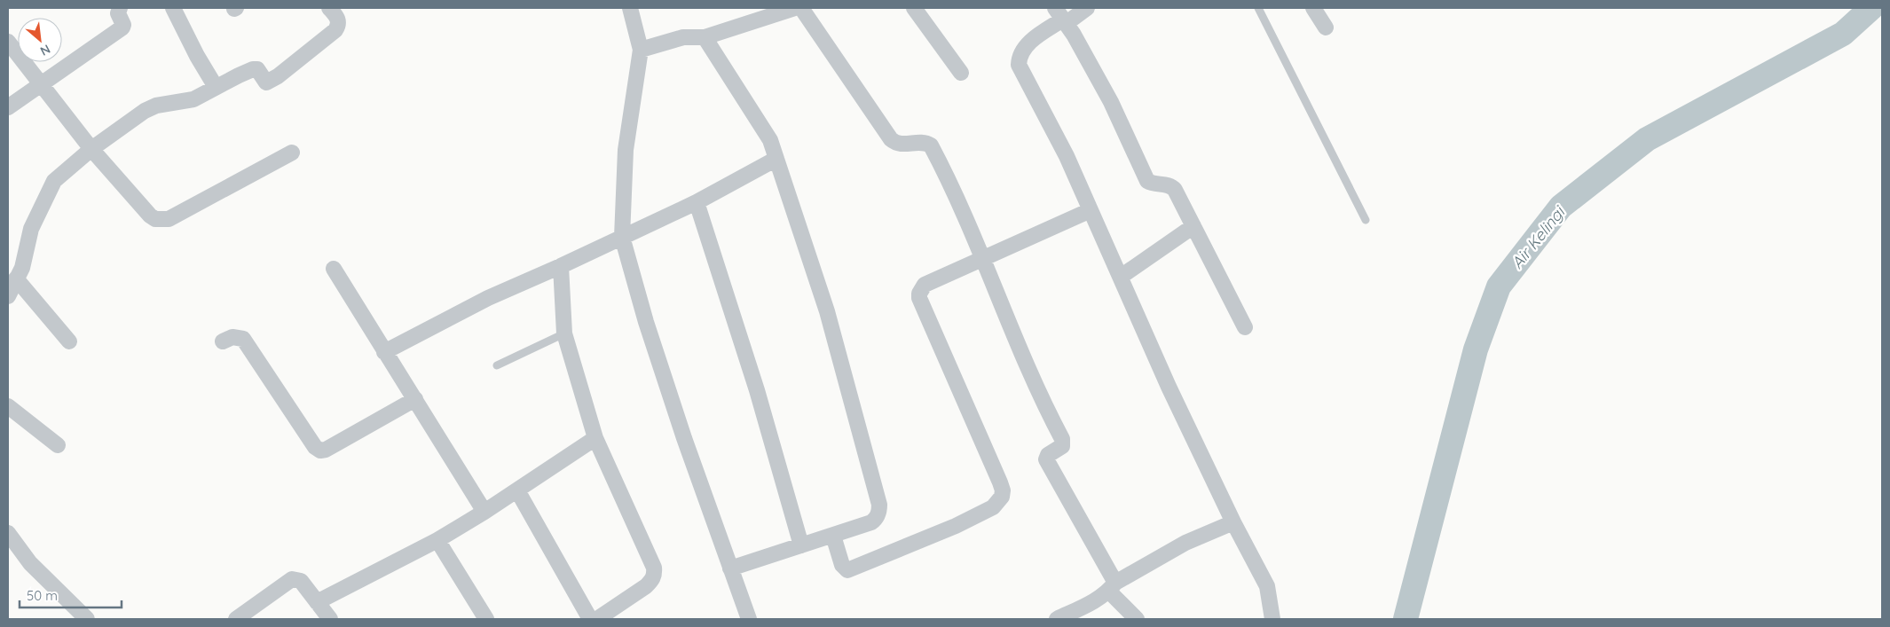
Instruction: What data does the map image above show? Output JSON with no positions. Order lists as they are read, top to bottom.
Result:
{
  "water": ["Air Kelingi"],
  "scale_bar": "50 m",
  "north": "bottom right"
}
